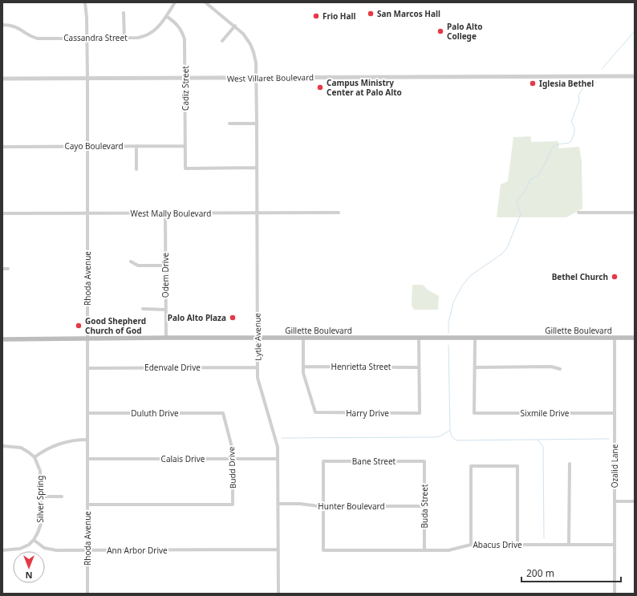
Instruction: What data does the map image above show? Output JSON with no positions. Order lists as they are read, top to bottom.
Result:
{
  "streets": {
    "main road": ["Gillette Boulevard"],
    "street": [
      "Cassandra Street",
      "West Villaret Boulevard",
      "Cadiz Street",
      "Cayo Boulevard",
      "West Mally Boulevard",
      "Odem Drive",
      "Rhoda Avenue",
      "Lytle Avenue",
      "Henrietta Street",
      "Edenvale Drive",
      "Duluth Drive",
      "Harry Drive",
      "Sixmile Drive",
      "Calais Drive",
      "Bane Street",
      "Ozalid Lane",
      "Budd Drive",
      "Silver Spring",
      "Hunter Boulevard",
      "Buda Street",
      "Abacus Drive",
      "Ann Arbor Drive"
    ]
  },
  "crossings": [
    ["Cassandra Street", "Cadiz Street"],
    ["Cassandra Street", "Rhoda Avenue"],
    ["West Villaret Boulevard", "Cadiz Street"],
    ["West Villaret Boulevard", "Rhoda Avenue"],
    ["West Villaret Boulevard", "Lytle Avenue"],
    ["Cadiz Street", "Cayo Boulevard"],
    ["Cadiz Street", "Lytle Avenue"],
    ["Cayo Boulevard", "Rhoda Avenue"],
    ["West Mally Boulevard", "Odem Drive"],
    ["West Mally Boulevard", "Rhoda Avenue"],
    ["West Mally Boulevard", "Lytle Avenue"],
    ["Odem Drive", "Gillette Boulevard"],
    ["Rhoda Avenue", "Gillette Boulevard"],
    ["Rhoda Avenue", "Edenvale Drive"],
    ["Rhoda Avenue", "Duluth Drive"],
    ["Rhoda Avenue", "Calais Drive"],
    ["Rhoda Avenue", "Budd Drive"],
    ["Rhoda Avenue", "Ann Arbor Drive"],
    ["Gillette Boulevard", "Lytle Avenue"],
    ["Gillette Boulevard", "Ozalid Lane"],
    ["Lytle Avenue", "Edenvale Drive"],
    ["Lytle Avenue", "Calais Drive"],
    ["Lytle Avenue", "Hunter Boulevard"],
    ["Lytle Avenue", "Ann Arbor Drive"],
    ["Henrietta Street", "Harry Drive"],
    ["Duluth Drive", "Budd Drive"],
    ["Sixmile Drive", "Ozalid Lane"],
    ["Calais Drive", "Budd Drive"],
    ["Bane Street", "Hunter Boulevard"],
    ["Bane Street", "Buda Street"],
    ["Bane Street", "Abacus Drive"],
    ["Ozalid Lane", "Abacus Drive"],
    ["Silver Spring", "Ann Arbor Drive"],
    ["Hunter Boulevard", "Buda Street"],
    ["Hunter Boulevard", "Abacus Drive"],
    ["Buda Street", "Abacus Drive"]
  ],
  "places": [
    "San Marcos Hall",
    "Frio Hall",
    "Palo Alto College",
    "Iglesia Bethel",
    "Campus Ministry Center at Palo Alto",
    "Bethel Church",
    "Palo Alto Plaza",
    "Good Shepherd Church of God"
  ],
  "scale_bar": "200 m",
  "north": "bottom"
}
